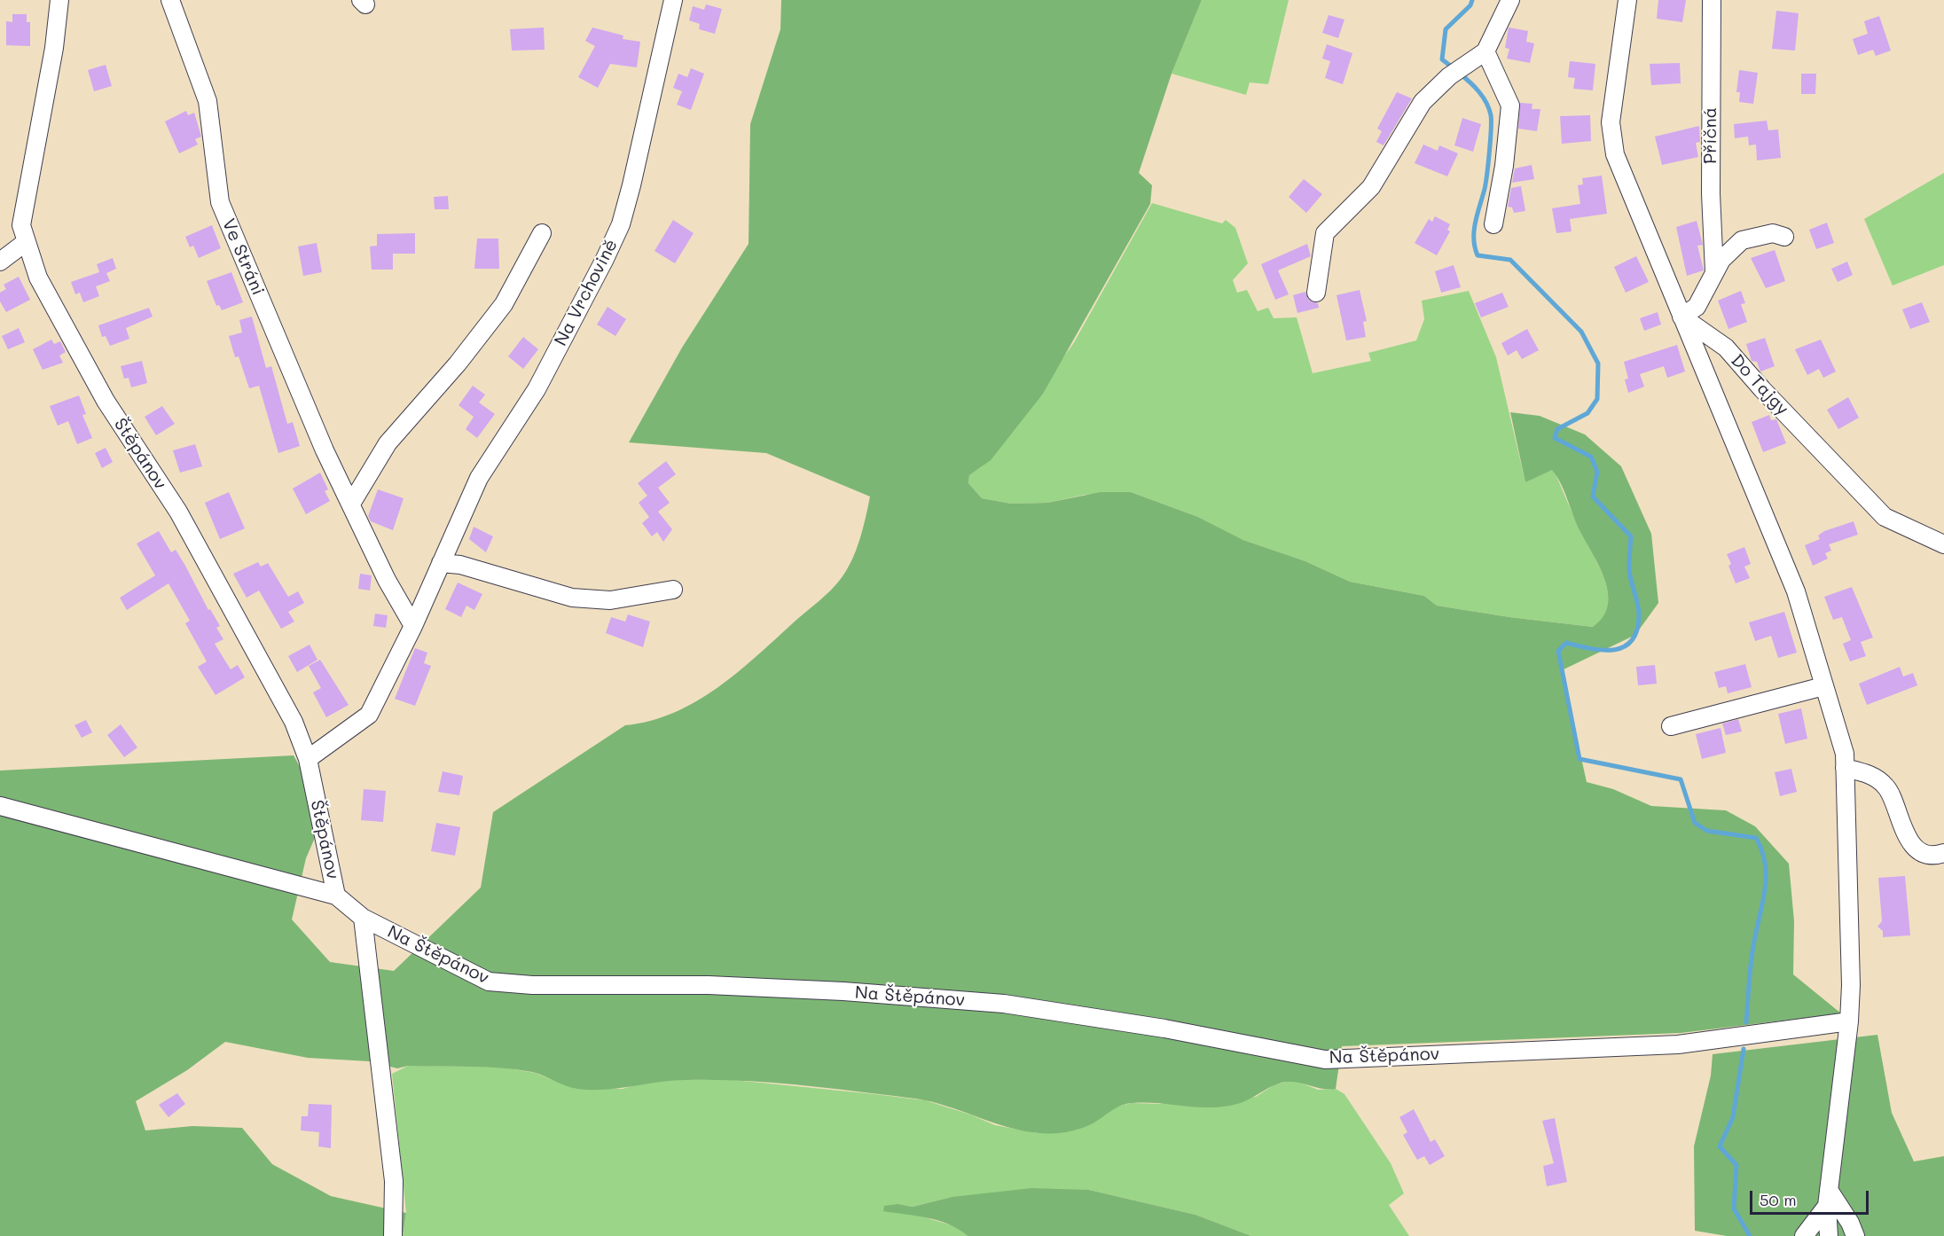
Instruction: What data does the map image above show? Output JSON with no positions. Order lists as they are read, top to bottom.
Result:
{
  "streets": {
    "street": [
      "Příčná",
      "Ve Stráni",
      "Na Vrchovině",
      "Do Tajgy",
      "Štěpánov",
      "Na Štěpánov"
    ]
  },
  "crossings": [
    ["Ve Stráni", "Na Vrchovině"],
    ["Na Vrchovině", "Štěpánov"],
    ["Štěpánov", "Na Štěpánov"]
  ],
  "scale_bar": "50 m"
}
